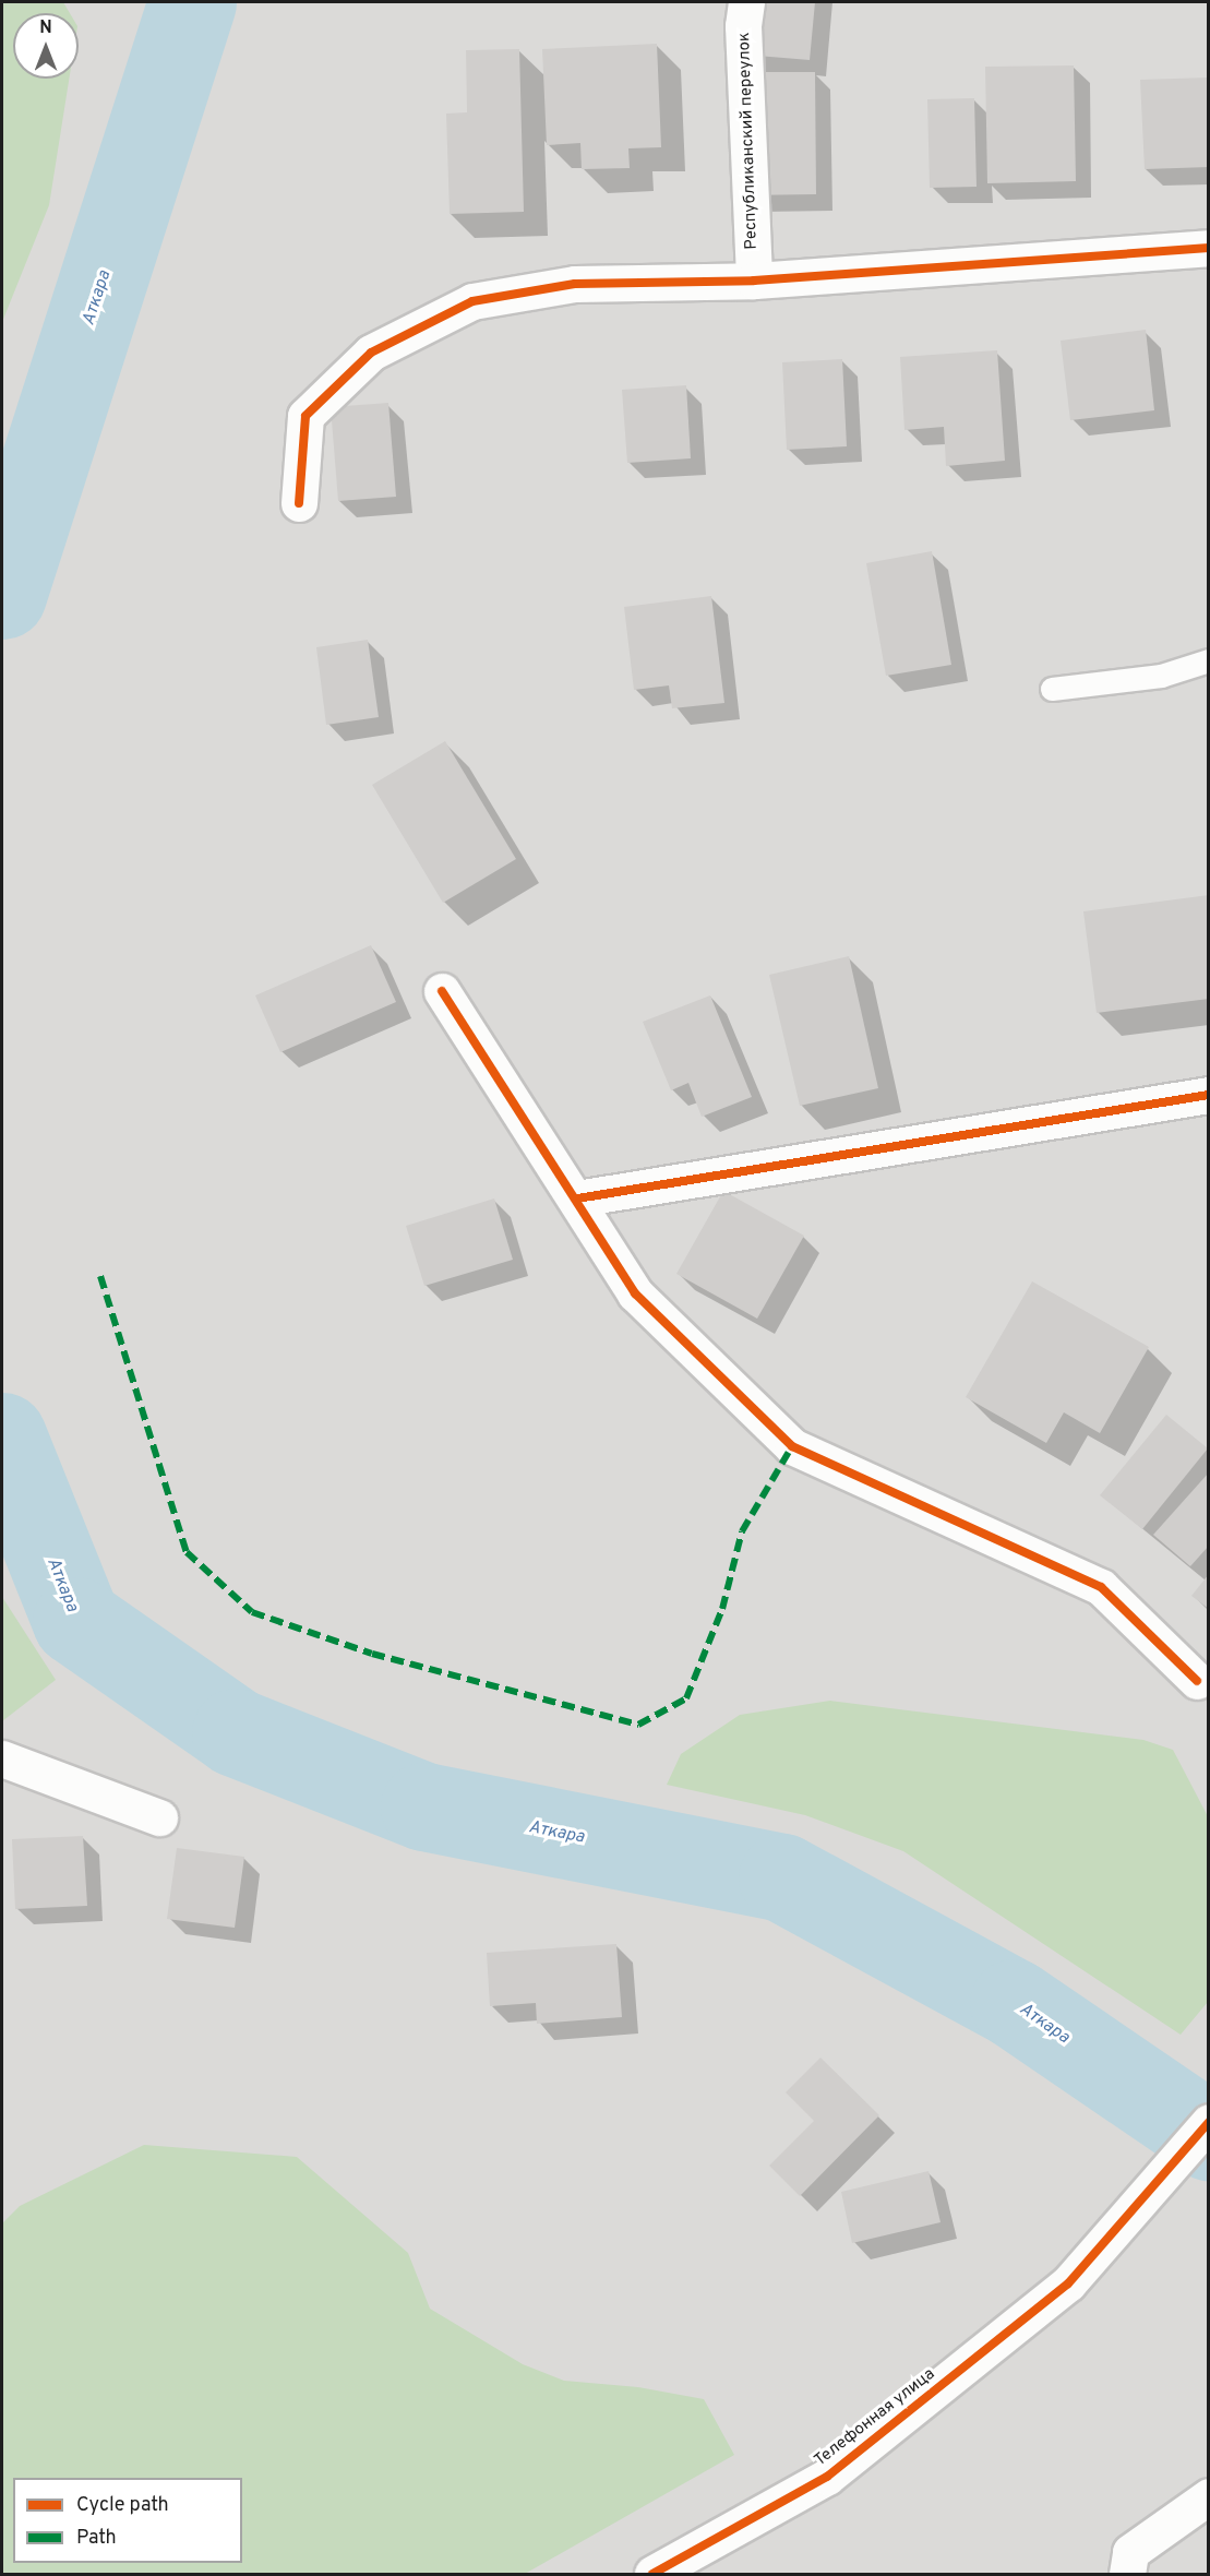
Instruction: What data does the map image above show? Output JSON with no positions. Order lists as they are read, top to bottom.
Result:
{
  "streets": {
    "street": ["Республиканский переулок", "Телефонная улица"]
  },
  "water": ["Аткара"],
  "legend": ["Cycle path", "Path"],
  "north": "top"
}
